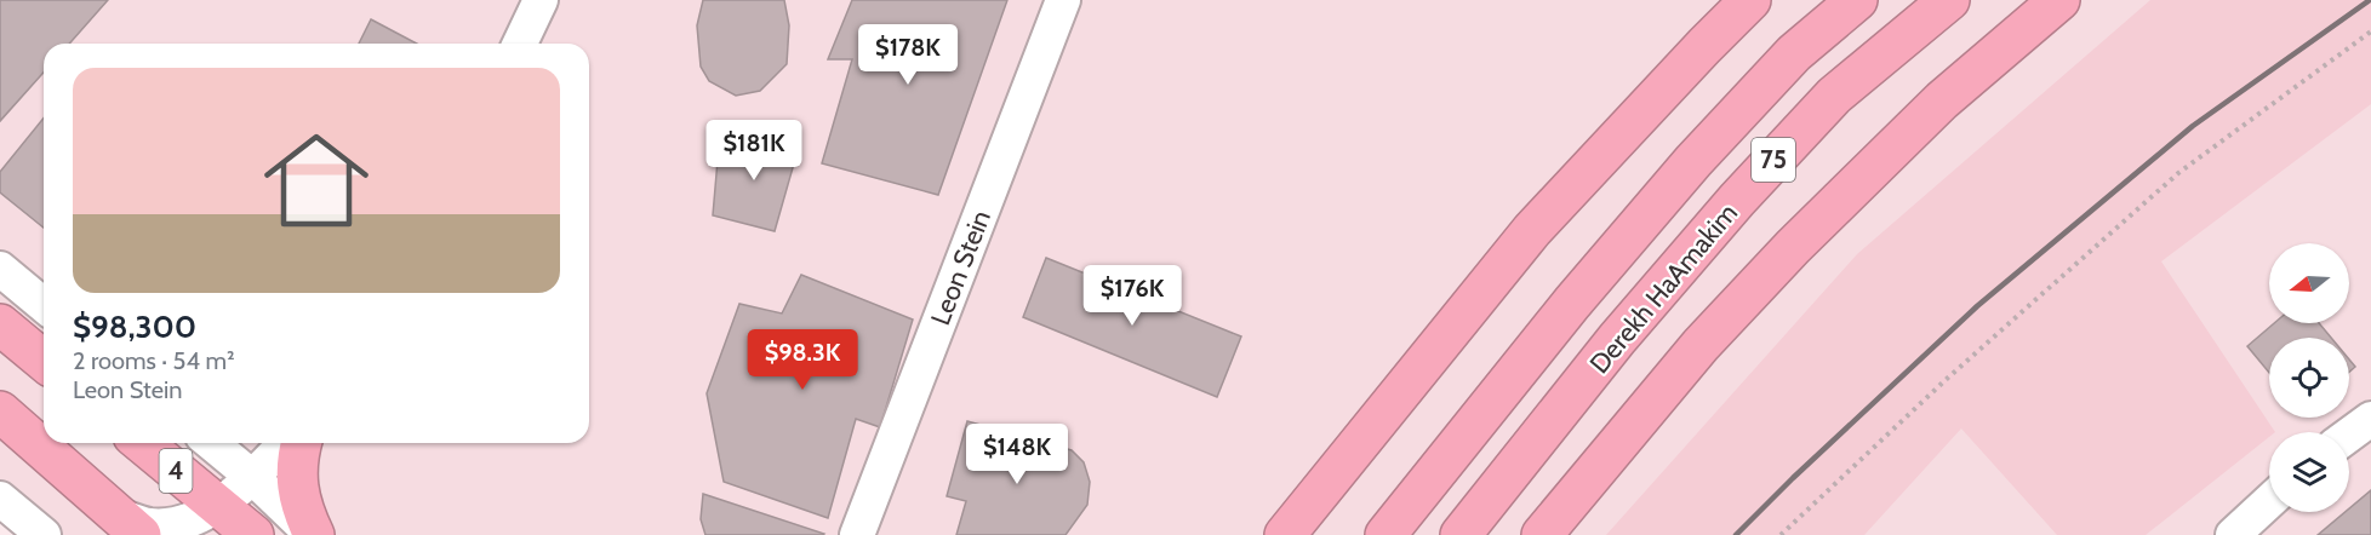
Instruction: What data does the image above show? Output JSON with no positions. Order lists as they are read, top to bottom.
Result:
{
  "streets": {
    "highway": ["75", "Derekh HaAmakim", "4"],
    "street": ["Leon Stein"]
  },
  "north": "left",
  "page": {
    "price": [
      "$178K",
      "$181K",
      "$176K",
      "$98.3K",
      "$148K"
    ],
    "list": [
      {
        "name": "$98,300",
        "note": "2 rooms · 54 m² · Leon Stein"
      }
    ]
  }
}
